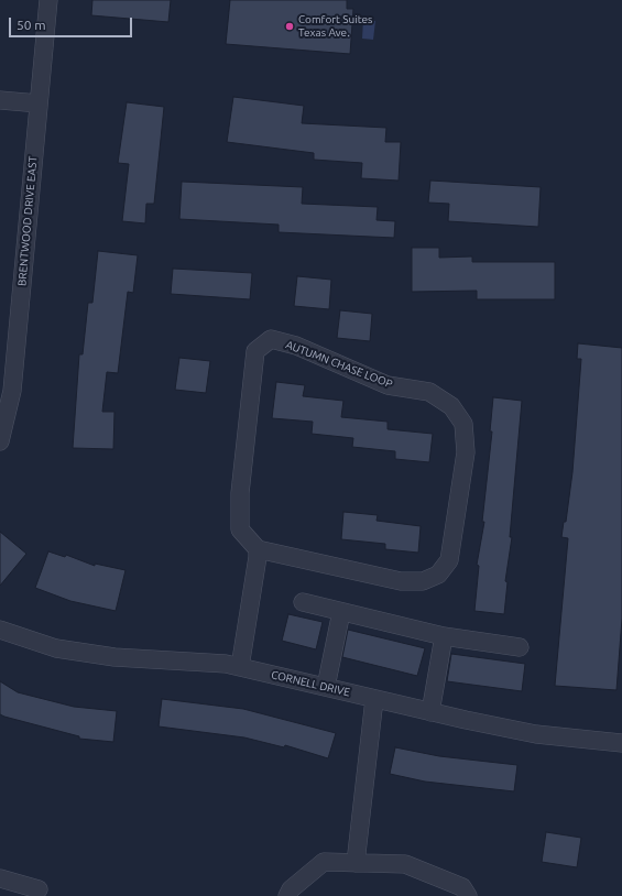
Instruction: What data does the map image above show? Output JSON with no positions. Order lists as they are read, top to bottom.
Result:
{
  "streets": {
    "street": ["BRENTWOOD DRIVE EAST", "AUTUMN CHASE LOOP", "CORNELL DRIVE"]
  },
  "places": ["Comfort Suites Texas Ave."],
  "scale_bar": "50 m"
}
